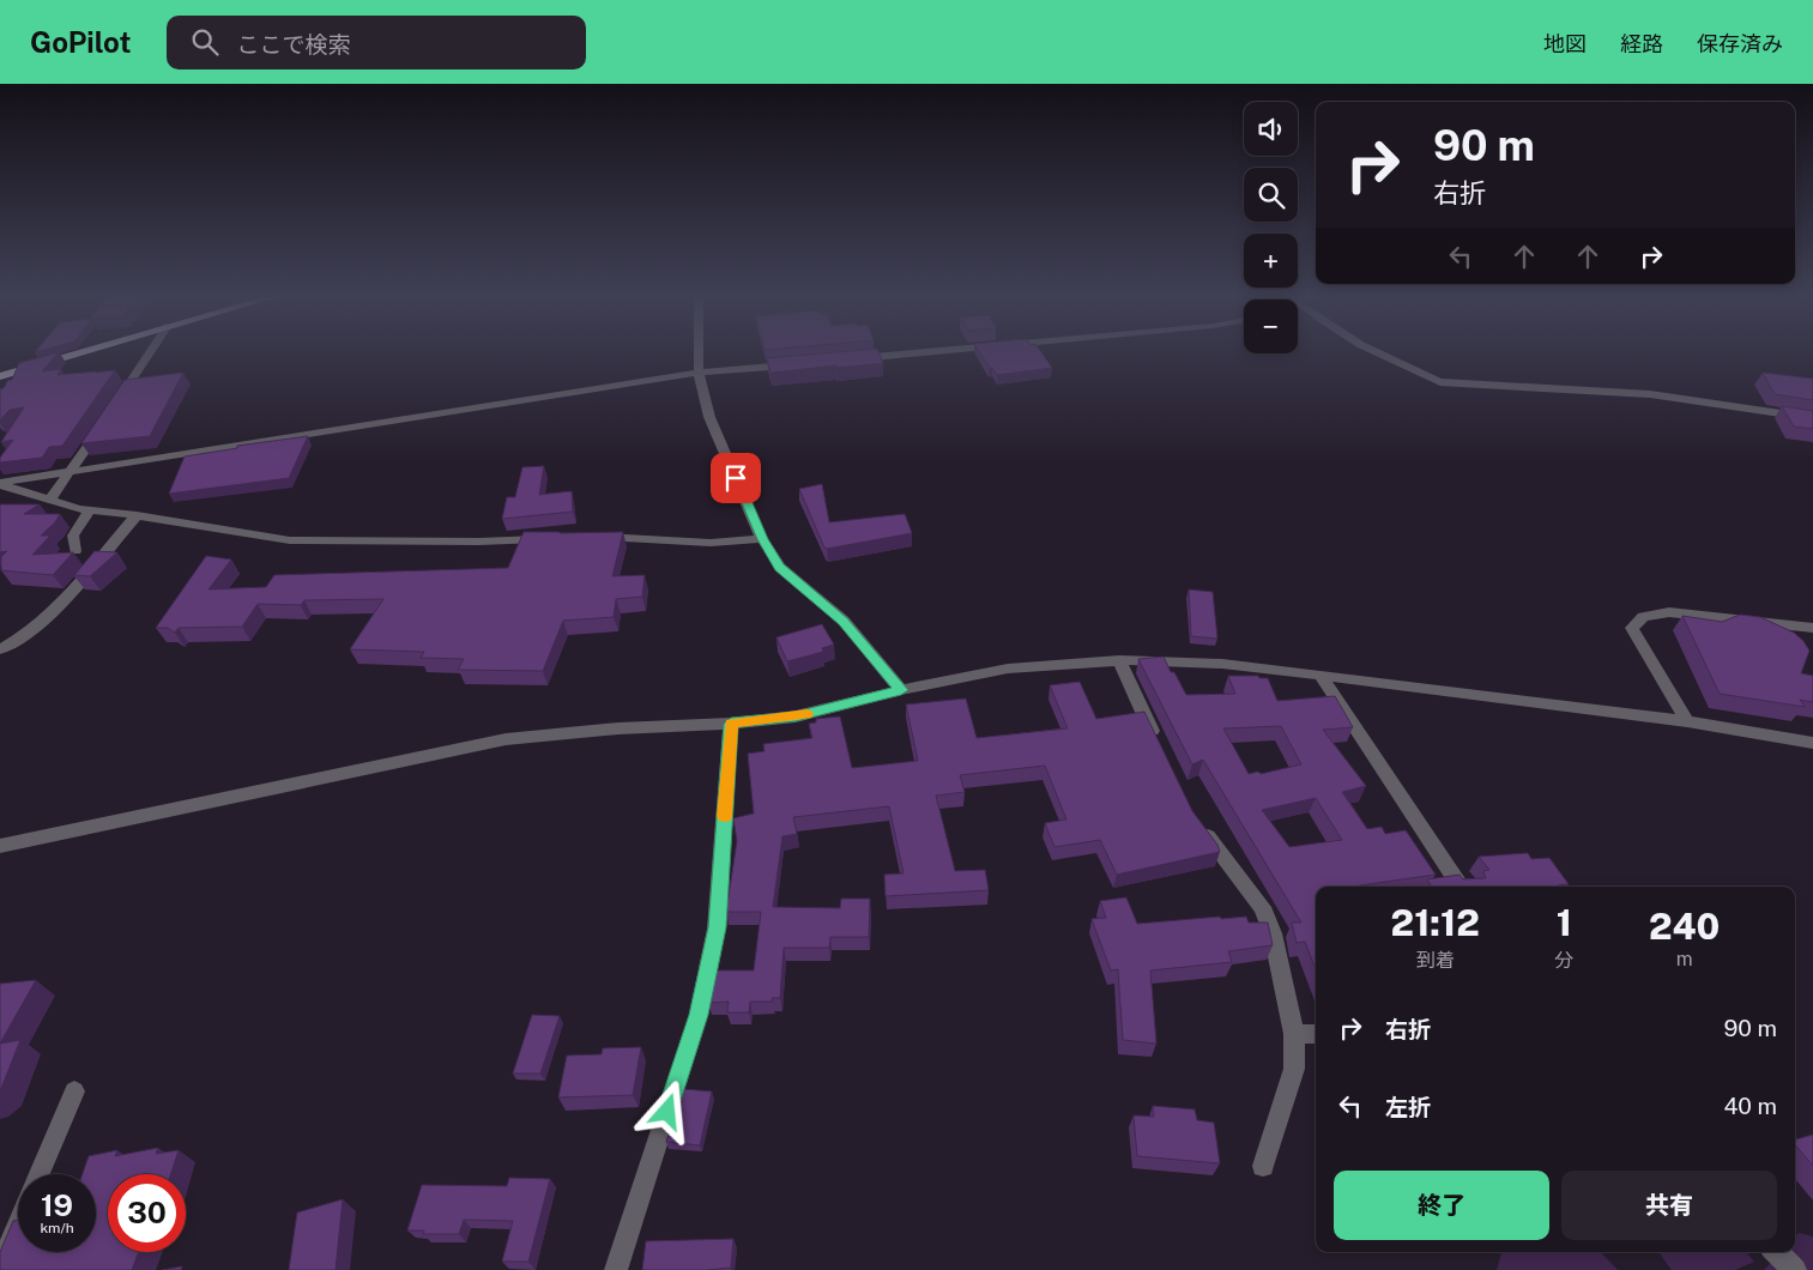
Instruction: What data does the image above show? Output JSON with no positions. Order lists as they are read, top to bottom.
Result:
{
  "page": {
    "header": "GoPilot",
    "search": "ここで検索",
    "nav": ["地図", "経路", "保存済み"],
    "map_buttons": ["+", "−"],
    "turn": ["90 m", "右折"],
    "eta": [
      "21:12",
      "到着",
      "1",
      "分",
      "240",
      "m"
    ],
    "list": [
      {
        "name": "右折",
        "value": "90 m"
      },
      {
        "name": "左折",
        "value": "40 m"
      }
    ],
    "buttons": ["終了", "共有"],
    "speed": "19 km/h",
    "limit": "30"
  }
}
